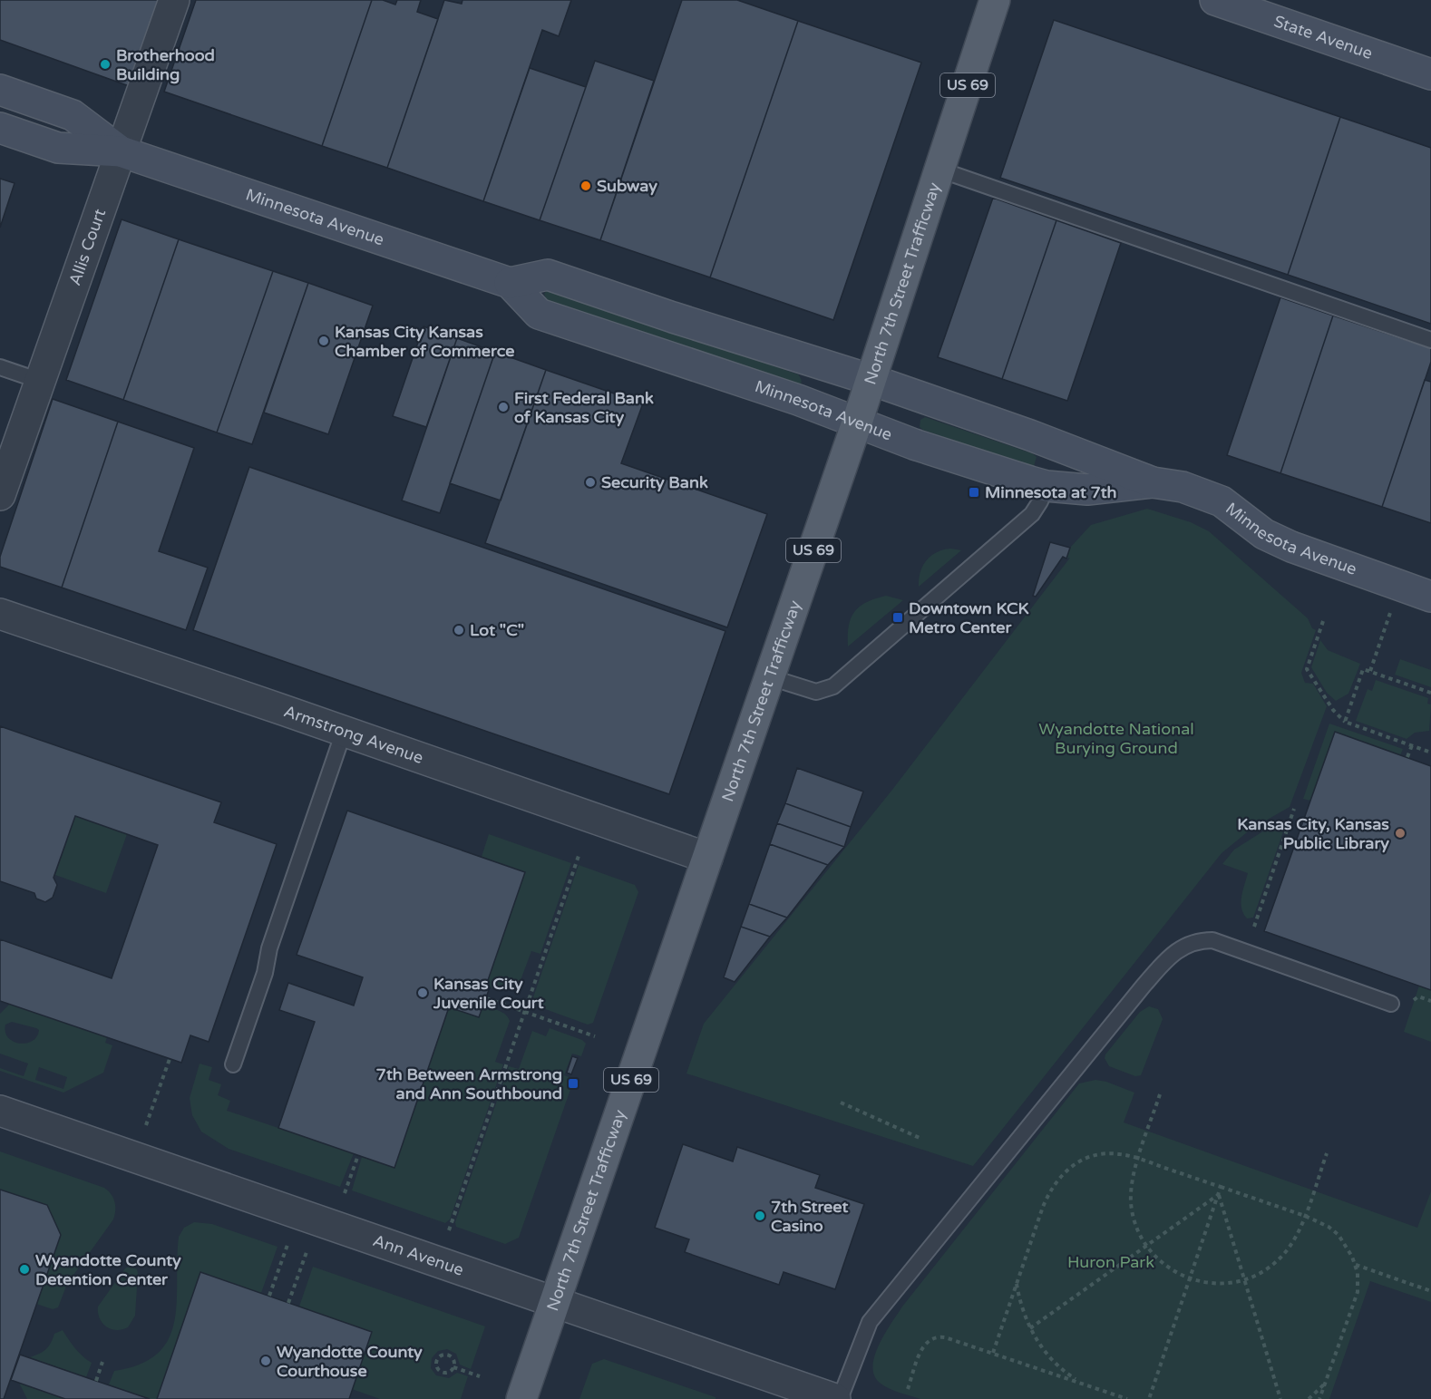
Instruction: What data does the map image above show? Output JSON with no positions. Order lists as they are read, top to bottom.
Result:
{
  "streets": {
    "main road": [
      "State Avenue",
      "US 69",
      "Minnesota Avenue",
      "North 7th Street Trafficway"
    ],
    "street": ["Allis Court", "Armstrong Avenue", "Ann Avenue"]
  },
  "crossings": [
    ["Minnesota Avenue", "Allis Court"],
    ["Minnesota Avenue", "North 7th Street Trafficway"],
    ["North 7th Street Trafficway", "Armstrong Avenue"],
    ["North 7th Street Trafficway", "Ann Avenue"]
  ],
  "parks": ["Wyandotte National Burying Ground", "Huron Park"],
  "places": {
    "other": [
      "Brotherhood Building",
      "Subway",
      "Kansas City Kansas Chamber of Commerce",
      "First Federal Bank of Kansas City",
      "Security Bank",
      "Lot \"C\"",
      "Kansas City, Kansas Public Library",
      "Kansas City Juvenile Court",
      "7th Street Casino",
      "Wyandotte County Detention Center",
      "Wyandotte County Courthouse"
    ],
    "transit": ["Minnesota at 7th", "Downtown KCK Metro Center", "7th Between Armstrong and Ann Southbound"]
  }
}
